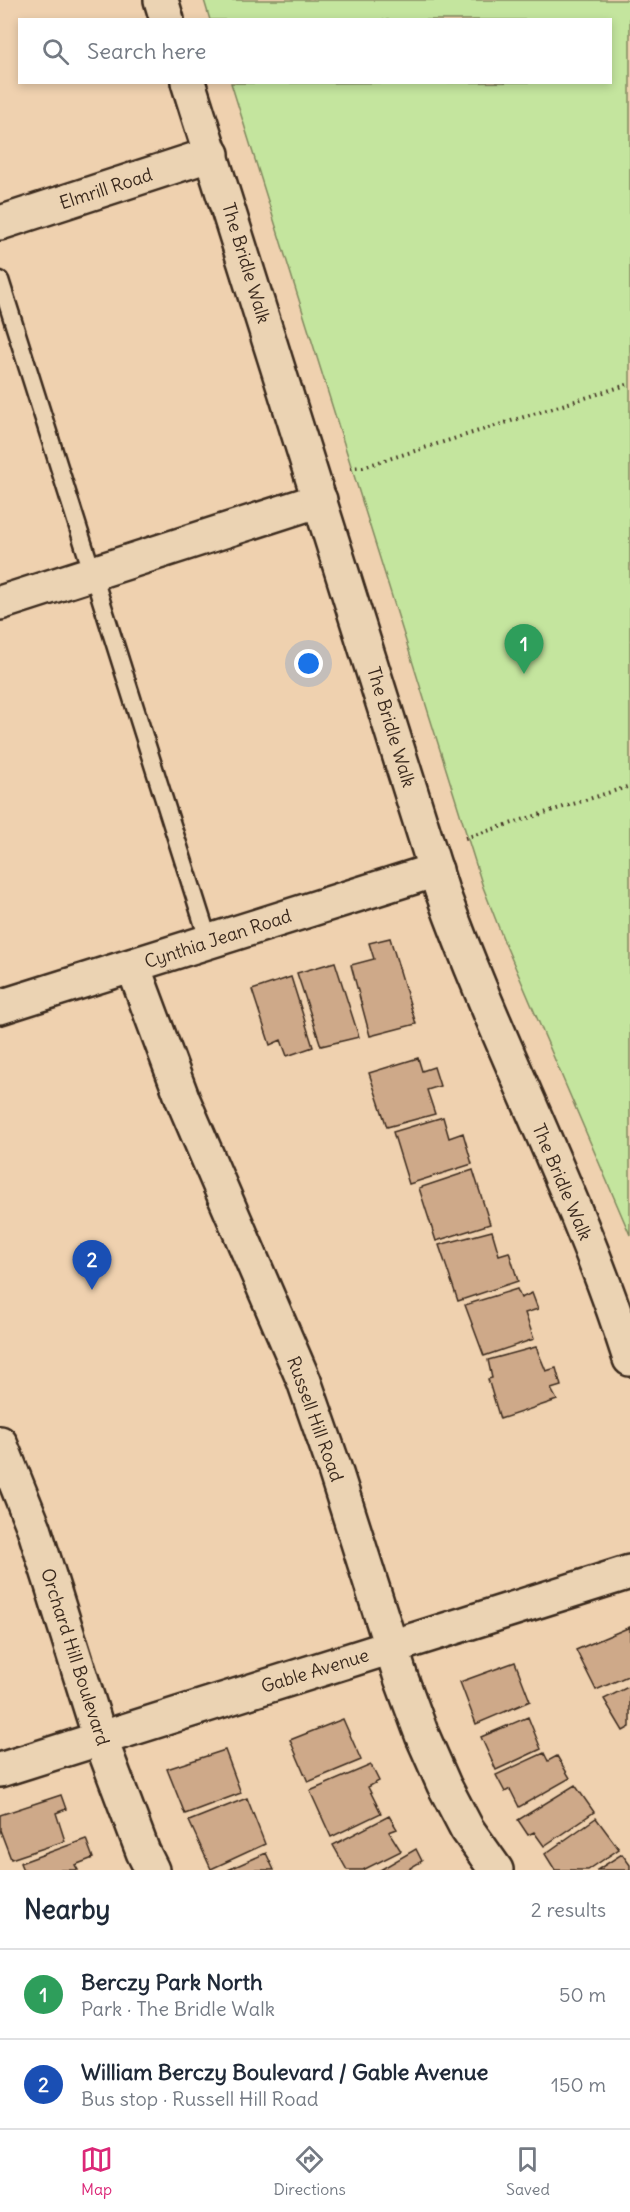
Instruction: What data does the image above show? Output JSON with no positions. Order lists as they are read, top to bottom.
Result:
{
  "streets": {
    "street": [
      "Elmrill Road",
      "The Bridle Walk",
      "Cynthia Jean Road",
      "Russell Hill Road",
      "Orchard Hill Boulevard",
      "Gable Avenue"
    ]
  },
  "crossings": [
    ["Elmrill Road", "The Bridle Walk"],
    ["The Bridle Walk", "Cynthia Jean Road"],
    ["Cynthia Jean Road", "Russell Hill Road"],
    ["Russell Hill Road", "Gable Avenue"],
    ["Orchard Hill Boulevard", "Gable Avenue"]
  ],
  "page": {
    "search": "Search here",
    "pins": ["1", "2"],
    "heading": ["Nearby", "2 results"],
    "list": [
      {
        "mark": "1",
        "name": "Berczy Park North",
        "note": "Park · The Bridle Walk",
        "value": "50 m"
      },
      {
        "mark": "2",
        "name": "William Berczy Boulevard / Gable Avenue",
        "note": "Bus stop · Russell Hill Road",
        "value": "150 m"
      }
    ],
    "nav": ["Map", "Directions", "Saved"]
  }
}
